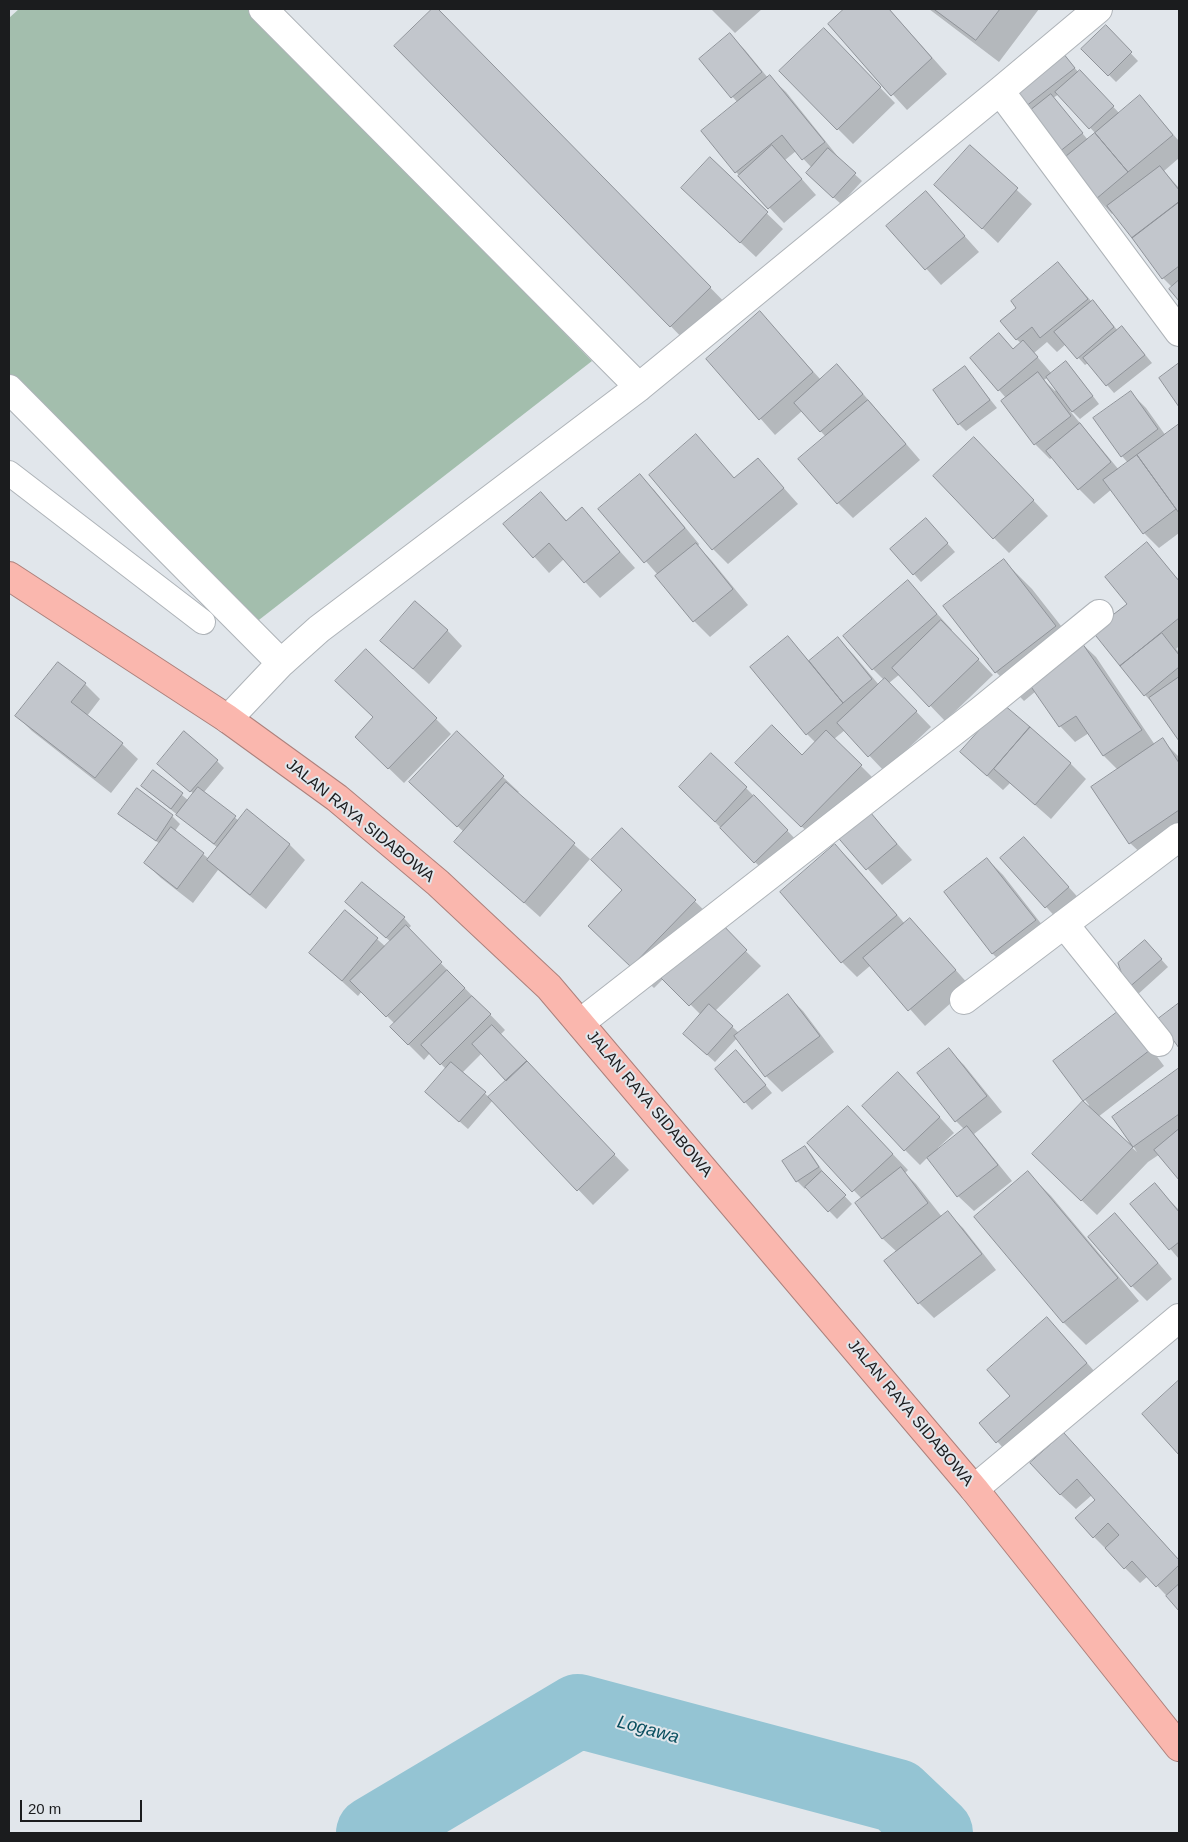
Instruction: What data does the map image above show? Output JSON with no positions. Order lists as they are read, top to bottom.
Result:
{
  "streets": {
    "highway": ["JALAN RAYA SIDABOWA"]
  },
  "water": ["Logawa"],
  "scale_bar": "20 m"
}
